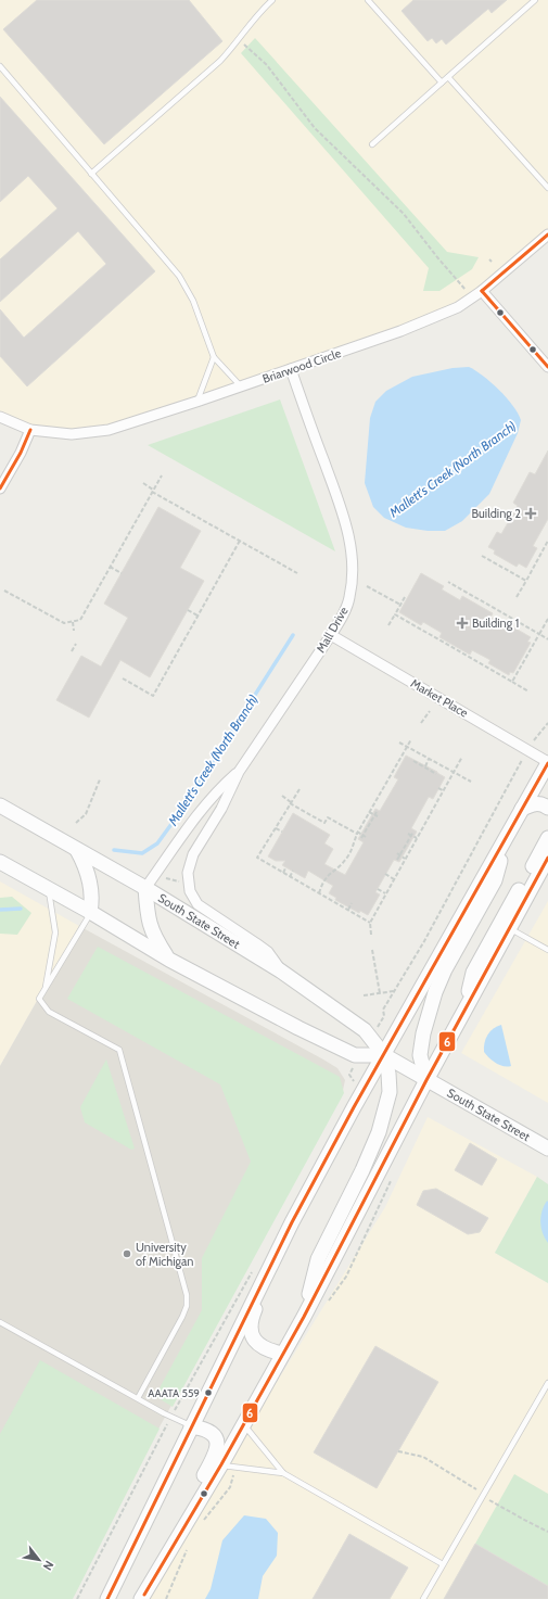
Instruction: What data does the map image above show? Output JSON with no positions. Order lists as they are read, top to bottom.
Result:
{
  "streets": {
    "main road": ["South State Street"],
    "street": ["Briarwood Circle", "Mall Drive", "Market Place"]
  },
  "crossings": [
    ["Briarwood Circle", "Mall Drive"],
    ["Mall Drive", "Market Place"],
    ["Mall Drive", "South State Street"]
  ],
  "water": ["Mallett's Creek (North Branch)"],
  "places": {
    "health": ["Building 2", "Building 1"],
    "other": ["University of Michigan", "AAATA 559"]
  },
  "lines": ["transit line 6"],
  "north": "bottom right"
}
